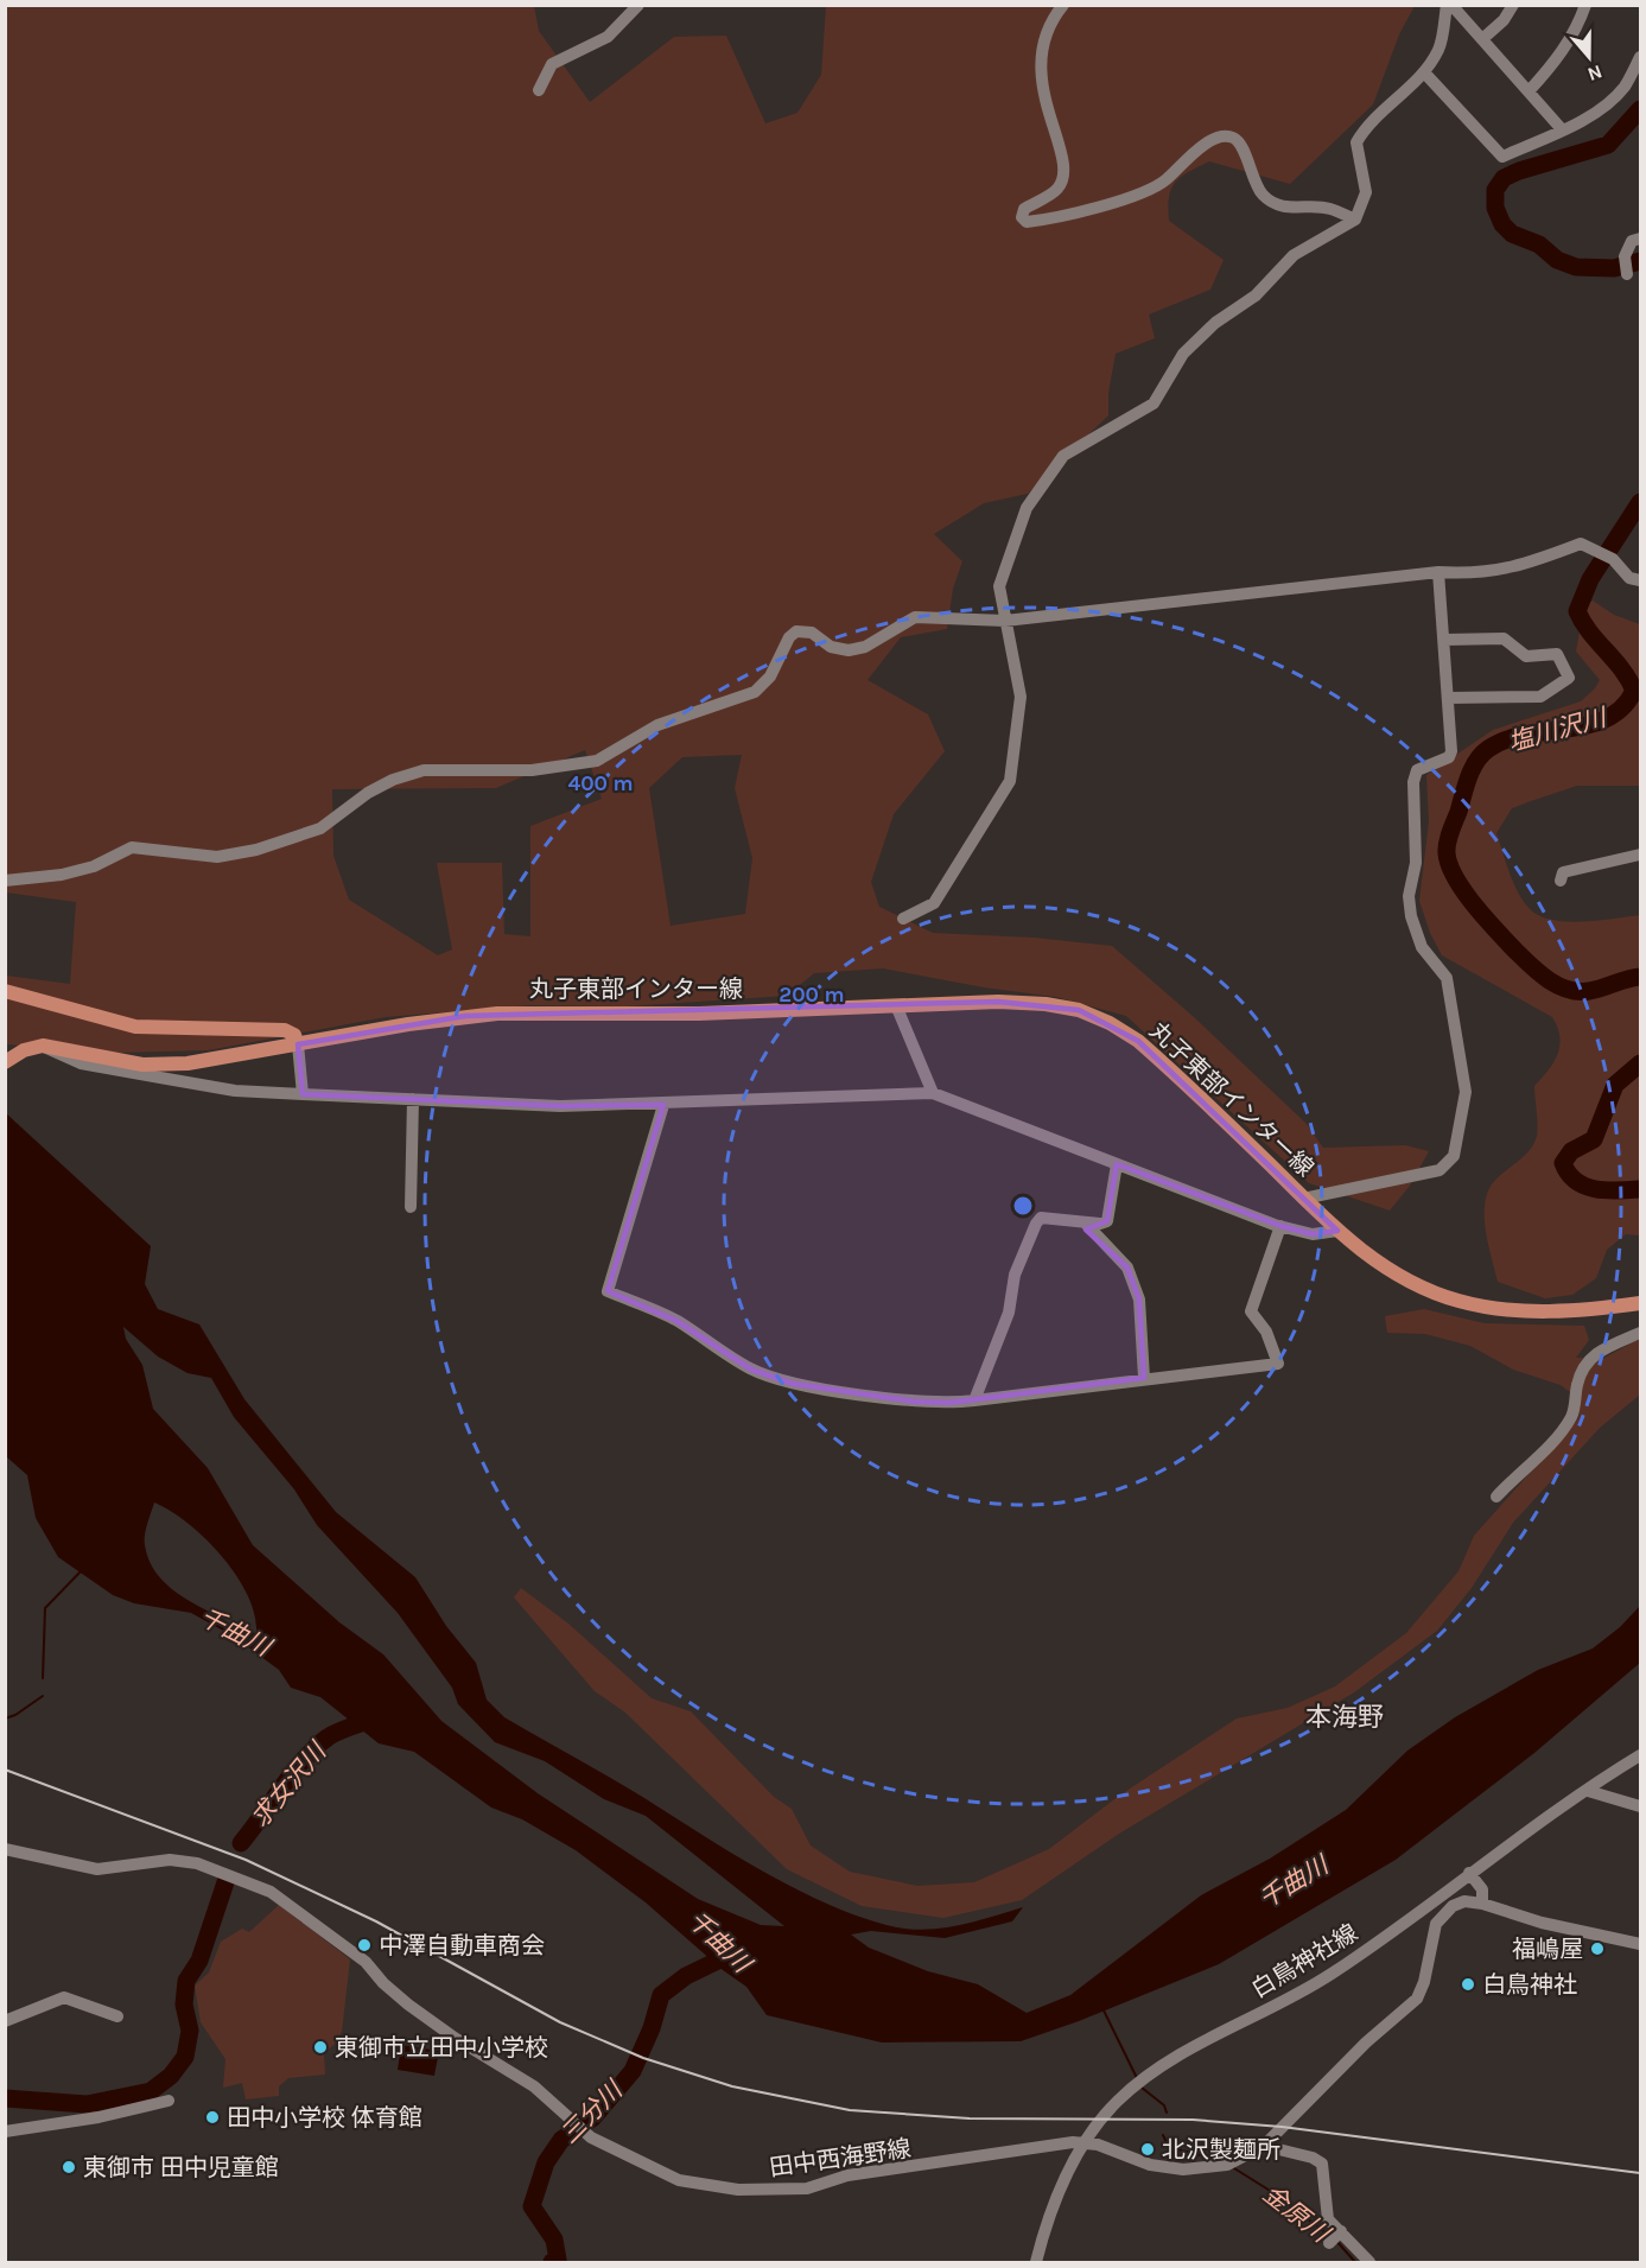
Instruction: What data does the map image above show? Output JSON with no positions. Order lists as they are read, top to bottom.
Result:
{
  "streets": {
    "main road": ["丸子東部インター線"],
    "street": ["白鳥神社線", "田中西海野線"]
  },
  "districts": ["本海野"],
  "water": [
    "塩川沢川",
    "千曲川",
    "求女沢川",
    "三分川",
    "金原川"
  ],
  "places": [
    "中澤自動車商会",
    "福嶋屋",
    "白鳥神社",
    "東御市立田中小学校",
    "田中小学校 体育館",
    "北沢製麺所",
    "東御市 田中児童館"
  ],
  "north": "bottom",
  "rings": ["400 m", "200 m"]
}
